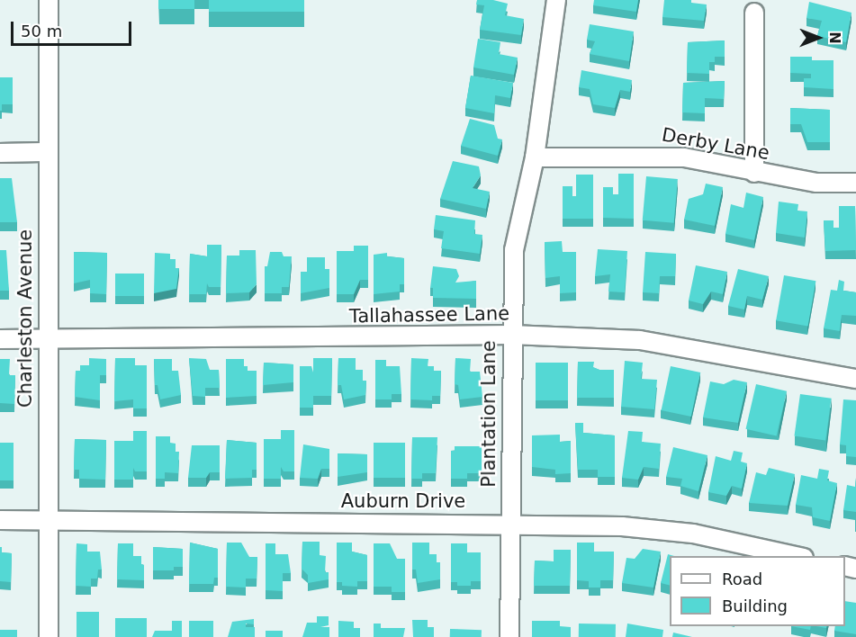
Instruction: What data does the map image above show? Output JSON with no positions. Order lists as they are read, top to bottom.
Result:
{
  "streets": {
    "street": [
      "Derby Lane",
      "Tallahassee Lane",
      "Charleston Avenue",
      "Plantation Lane",
      "Auburn Drive"
    ]
  },
  "crossings": [
    ["Derby Lane", "Plantation Lane"],
    ["Tallahassee Lane", "Charleston Avenue"],
    ["Tallahassee Lane", "Plantation Lane"],
    ["Charleston Avenue", "Auburn Drive"],
    ["Plantation Lane", "Auburn Drive"]
  ],
  "legend": ["Road", "Building"],
  "scale_bar": "50 m",
  "north": "right"
}
